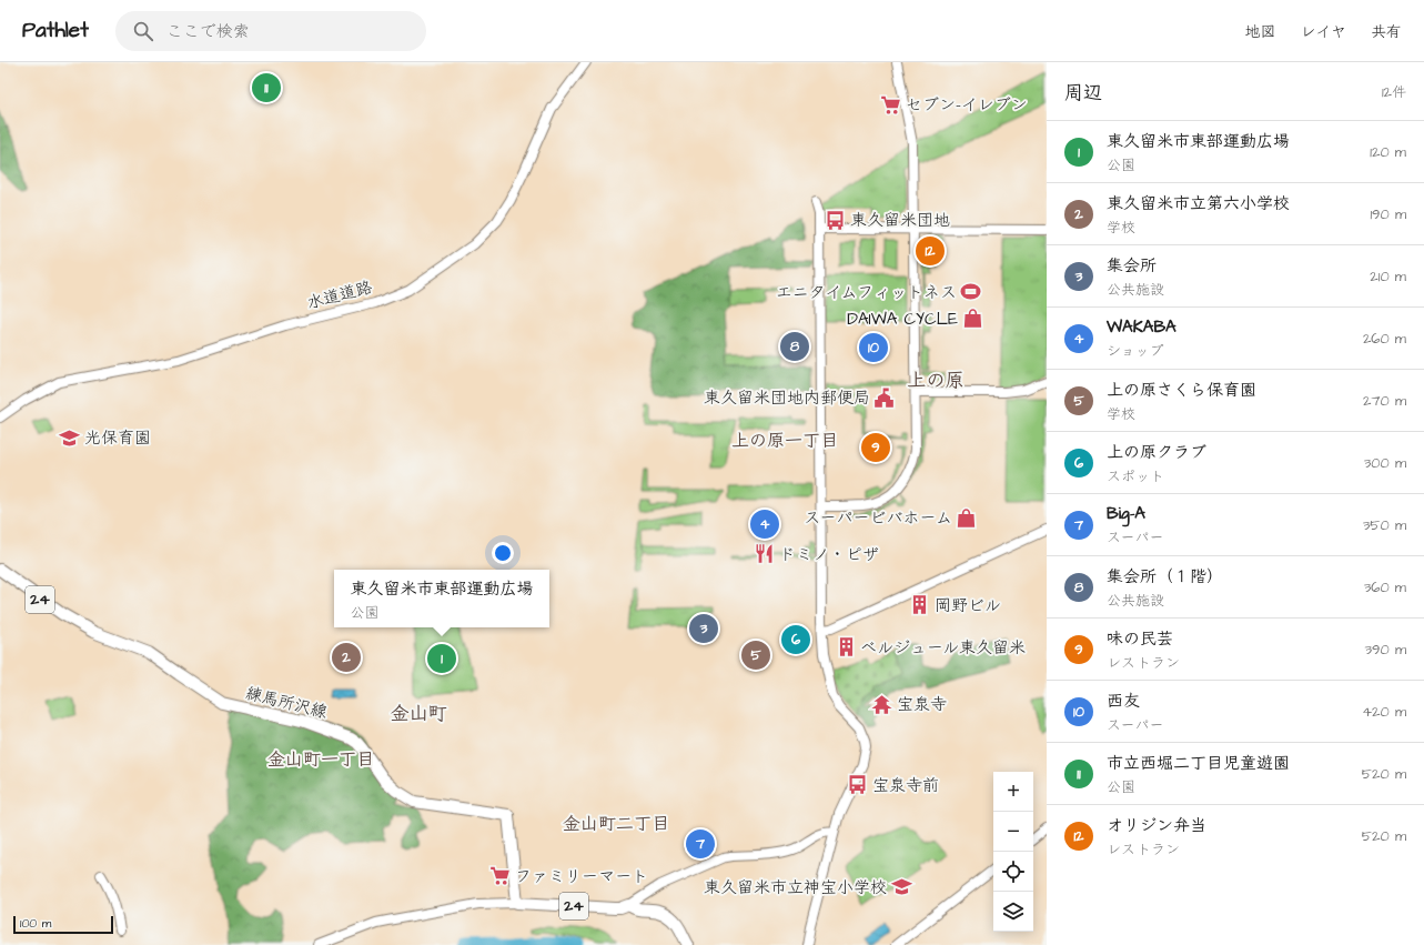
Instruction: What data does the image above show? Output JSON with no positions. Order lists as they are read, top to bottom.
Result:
{
  "streets": {
    "main road": ["24", "練馬所沢線"],
    "street": ["水道道路"]
  },
  "crossings": [
    ["24", "練馬所沢線"]
  ],
  "districts": [
    "上の原",
    "上の原一丁目",
    "金山町",
    "金山町一丁目",
    "金山町二丁目"
  ],
  "places": {
    "supermarket": ["セブン-イレブン", "ファミリーマート"],
    "bus stop": ["東久留米団地", "宝泉寺前"],
    "sports": ["エニタイムフィットネス"],
    "shop": ["DAIWA CYCLE", "スーパービバホーム"],
    "public building": ["東久留米団地内郵便局"],
    "school or university": ["光保育園", "東久留米市立神宝小学校"],
    "restaurant": ["ドミノ・ピザ"],
    "building": ["岡野ビル", "ベルジュール東久留米"],
    "temple": ["宝泉寺"]
  },
  "scale_bar": "100 m",
  "page": {
    "header": "Pathlet",
    "search": "ここで検索",
    "nav": ["地図", "レイヤ", "共有"],
    "heading": ["周辺", "12件"],
    "pins": [
      "11",
      "12",
      "8",
      "10",
      "9",
      "4",
      "3",
      "6",
      "5",
      "2",
      "1",
      "7"
    ],
    "list": [
      {
        "mark": "1",
        "name": "東久留米市東部運動広場",
        "note": "公園",
        "value": "120 m"
      },
      {
        "mark": "2",
        "name": "東久留米市立第六小学校",
        "note": "学校",
        "value": "190 m"
      },
      {
        "mark": "3",
        "name": "集会所",
        "note": "公共施設",
        "value": "210 m"
      },
      {
        "mark": "4",
        "name": "WAKABA",
        "note": "ショップ",
        "value": "260 m"
      },
      {
        "mark": "5",
        "name": "上の原さくら保育園",
        "note": "学校",
        "value": "270 m"
      },
      {
        "mark": "6",
        "name": "上の原クラブ",
        "note": "スポット",
        "value": "300 m"
      },
      {
        "mark": "7",
        "name": "Big-A",
        "note": "スーパー",
        "value": "350 m"
      },
      {
        "mark": "8",
        "name": "集会所（１階）",
        "note": "公共施設",
        "value": "360 m"
      },
      {
        "mark": "9",
        "name": "味の民芸",
        "note": "レストラン",
        "value": "390 m"
      },
      {
        "mark": "10",
        "name": "西友",
        "note": "スーパー",
        "value": "420 m"
      },
      {
        "mark": "11",
        "name": "市立西堀二丁目児童遊園",
        "note": "公園",
        "value": "520 m"
      },
      {
        "mark": "12",
        "name": "オリジン弁当",
        "note": "レストラン",
        "value": "520 m"
      }
    ],
    "popup": ["東久留米市東部運動広場", "公園"],
    "map_buttons": ["+", "−"],
    "scale": "100 m"
  }
}
